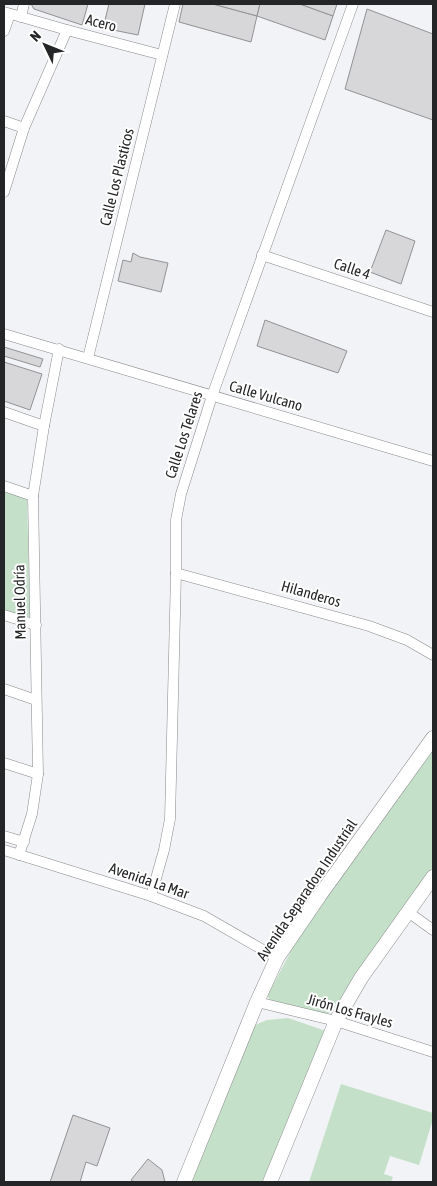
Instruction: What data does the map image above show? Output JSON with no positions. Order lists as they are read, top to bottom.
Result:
{
  "streets": {
    "main road": ["Avenida Separadora Industrial"],
    "street": [
      "Acero",
      "Calle Los Plasticos",
      "Calle 4",
      "Calle Vulcano",
      "Calle Los Telares",
      "Hilanderos",
      "Manuel Odría",
      "Avenida La Mar",
      "Jirón Los Frayles"
    ]
  },
  "crossings": [
    ["Acero", "Calle Los Plasticos"],
    ["Calle Los Plasticos", "Calle Vulcano"],
    ["Calle 4", "Calle Los Telares"],
    ["Calle Vulcano", "Calle Los Telares"],
    ["Calle Vulcano", "Manuel Odría"],
    ["Calle Los Telares", "Hilanderos"],
    ["Calle Los Telares", "Avenida La Mar"],
    ["Manuel Odría", "Avenida La Mar"],
    ["Avenida La Mar", "Avenida Separadora Industrial"],
    ["Avenida Separadora Industrial", "Jirón Los Frayles"]
  ],
  "north": "top left"
}
